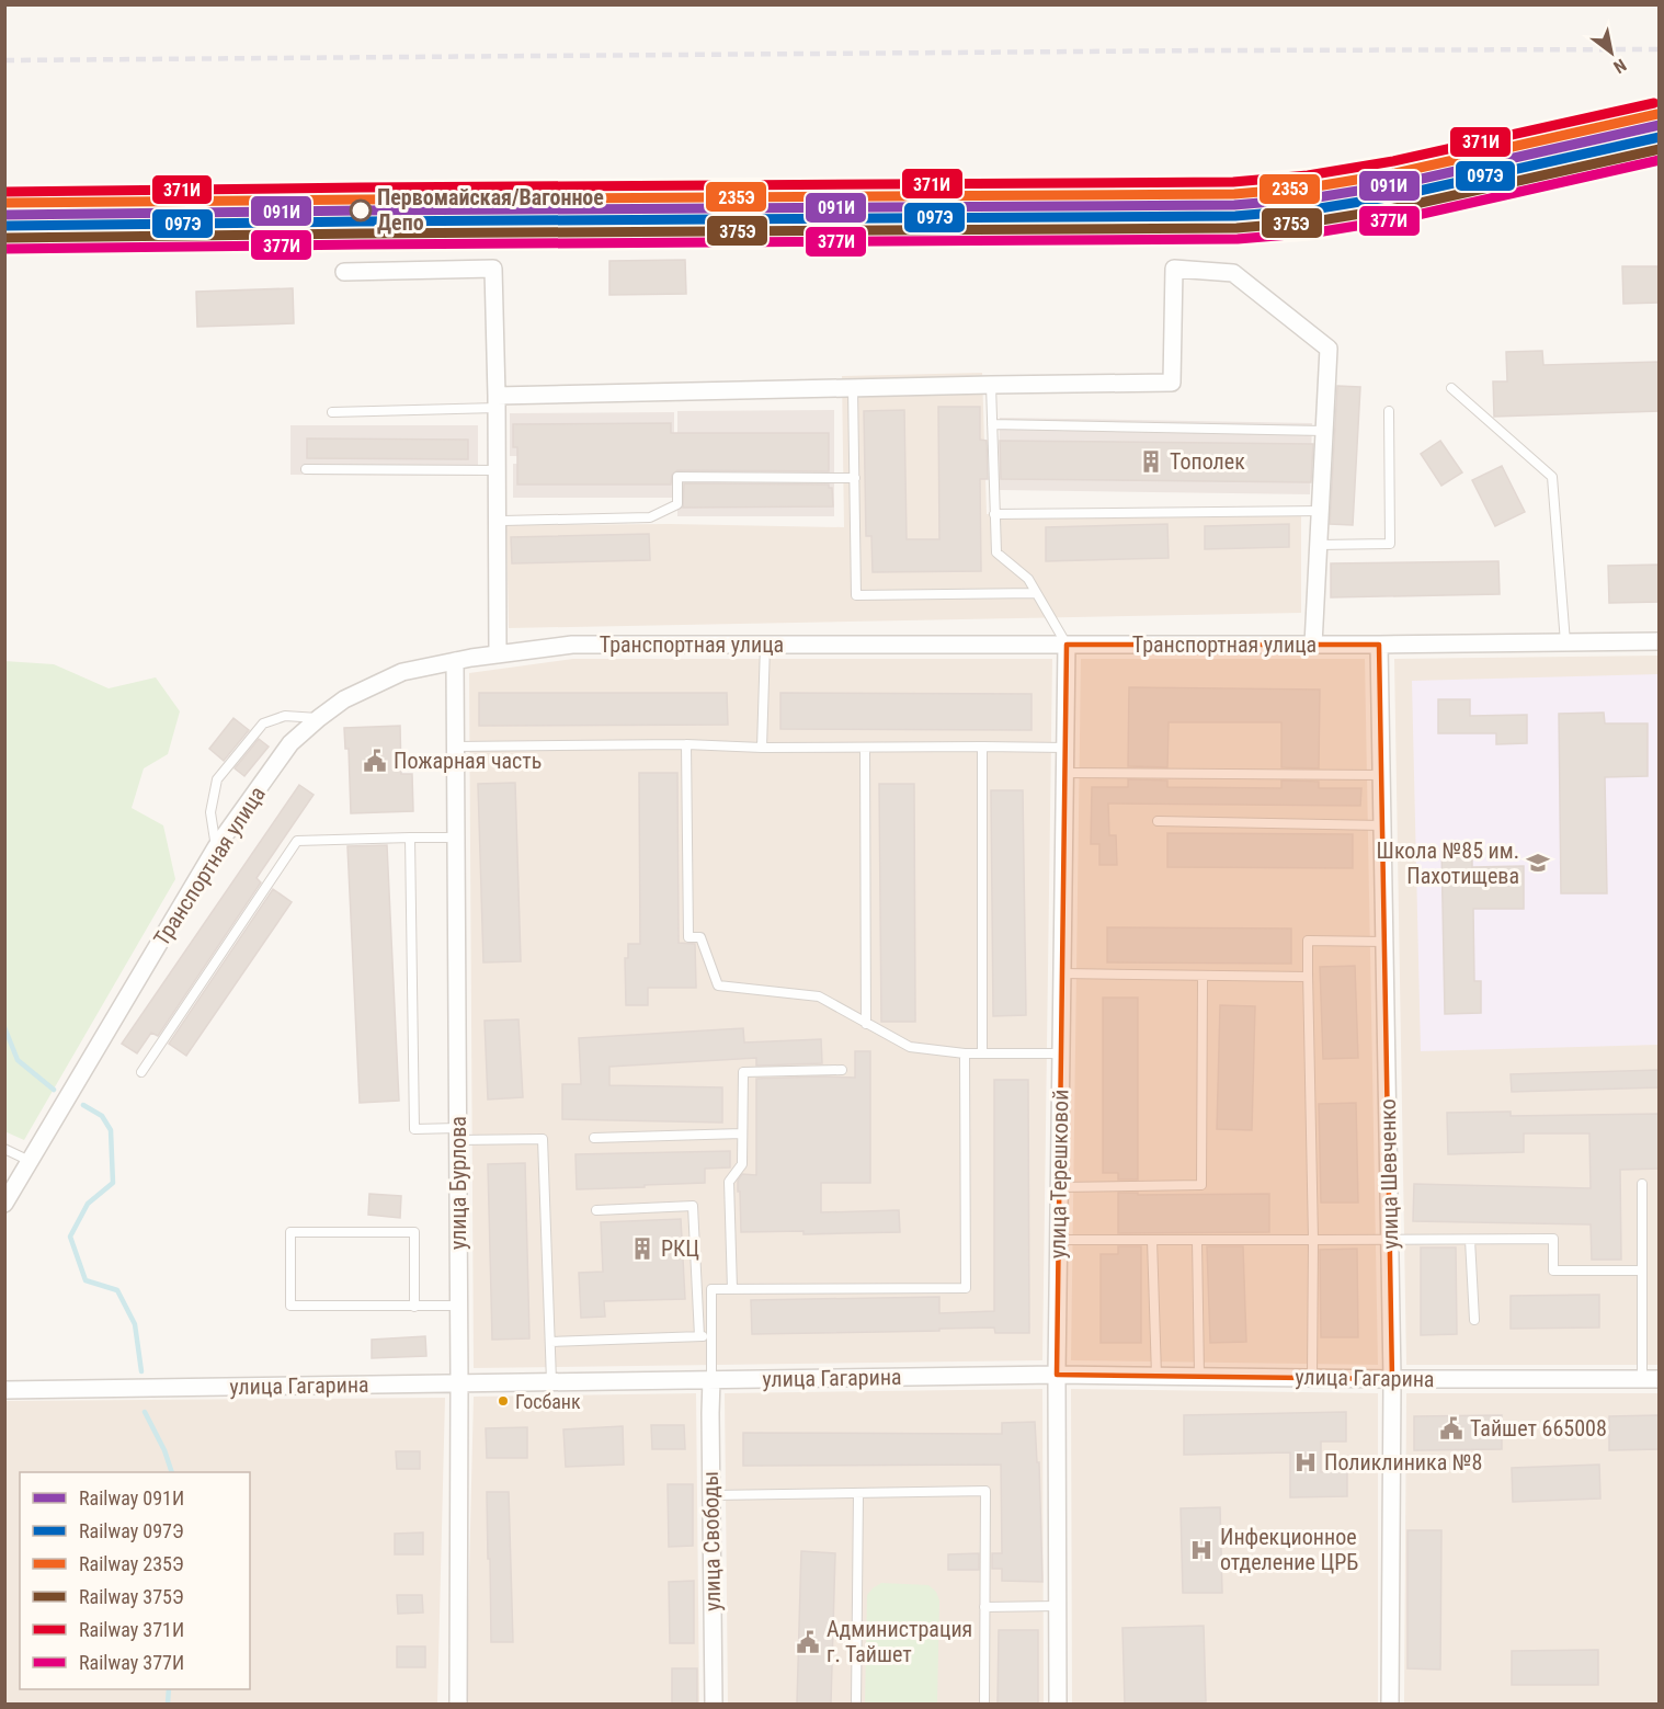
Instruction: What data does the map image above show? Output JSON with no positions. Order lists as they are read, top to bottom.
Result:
{
  "streets": {
    "street": [
      "Транспортная улица",
      "улица Терешковой",
      "улица Шевченко",
      "улица Бурлова",
      "улица Гагарина",
      "улица Свободы"
    ]
  },
  "crossings": [
    ["Транспортная улица", "улица Терешковой"],
    ["Транспортная улица", "улица Шевченко"],
    ["Транспортная улица", "улица Бурлова"],
    ["улица Терешковой", "улица Гагарина"],
    ["улица Шевченко", "улица Гагарина"],
    ["улица Бурлова", "улица Гагарина"],
    ["улица Гагарина", "улица Свободы"]
  ],
  "places": {
    "other": ["Первомайская/Вагонное Депо", "Госбанк"],
    "building": ["Тополек", "РКЦ"],
    "public building": ["Пожарная часть", "Тайшет 665008", "Администрация г. Тайшет"],
    "school or university": ["Школа №85 им. Пахотищева"],
    "hospital": ["Поликлиника №8", "Инфекционное отделение ЦРБ"]
  },
  "lines": [
    "rail line 371И",
    "rail line 235Э",
    "rail line 091И",
    "rail line 097Э",
    "rail line 375Э",
    "rail line 377И"
  ],
  "legend": [
    "Railway 091И",
    "Railway 097Э",
    "Railway 235Э",
    "Railway 375Э",
    "Railway 371И",
    "Railway 377И"
  ],
  "north": "bottom right"
}
